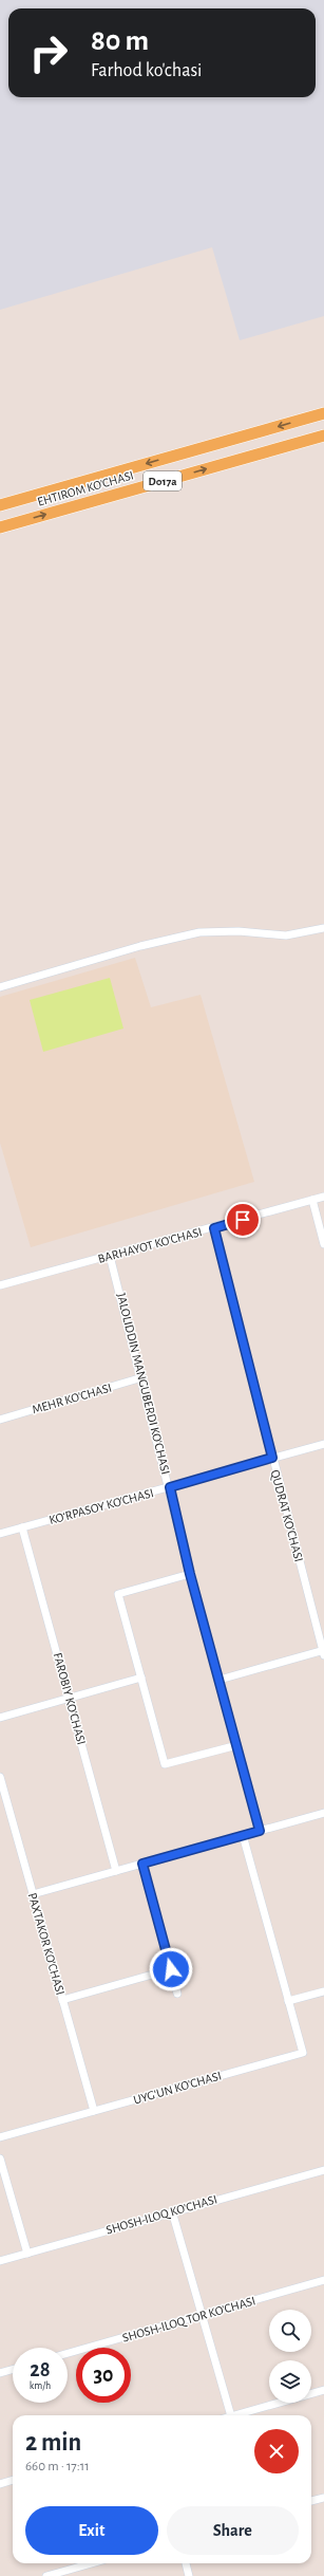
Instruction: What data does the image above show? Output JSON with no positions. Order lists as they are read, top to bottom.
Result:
{
  "streets": {
    "main road": ["D017a", "EHTIROM KO'CHASI"],
    "street": [
      "BARHAYOT KO'CHASI",
      "JALOLIDDIN MANGUBERDI KO'CHASI",
      "MEHR KO'CHASI",
      "KO‘RPASOY KO'CHASI",
      "QUDRAT KO'CHASI",
      "FAROBIY KO'CHASI",
      "PAXTAKOR KO'CHASI",
      "UYG‘UN KO'CHASI",
      "SHOSH-ILOQ KO'CHASI",
      "SHOSH-ILOQ TOR KO'CHASI"
    ]
  },
  "crossings": [
    ["BARHAYOT KO'CHASI", "JALOLIDDIN MANGUBERDI KO'CHASI"],
    ["BARHAYOT KO'CHASI", "QUDRAT KO'CHASI"],
    ["JALOLIDDIN MANGUBERDI KO'CHASI", "MEHR KO'CHASI"],
    ["JALOLIDDIN MANGUBERDI KO'CHASI", "KO‘RPASOY KO'CHASI"],
    ["KO‘RPASOY KO'CHASI", "QUDRAT KO'CHASI"],
    ["KO‘RPASOY KO'CHASI", "FAROBIY KO'CHASI"],
    ["PAXTAKOR KO'CHASI", "UYG‘UN KO'CHASI"]
  ],
  "page": {
    "turn": ["80 m", "Farhod ko'chasi"],
    "speed": "28 km/h",
    "limit": "30",
    "heading": ["2 min", "660 m · 17:11"],
    "buttons": ["Exit", "Share"]
  }
}
